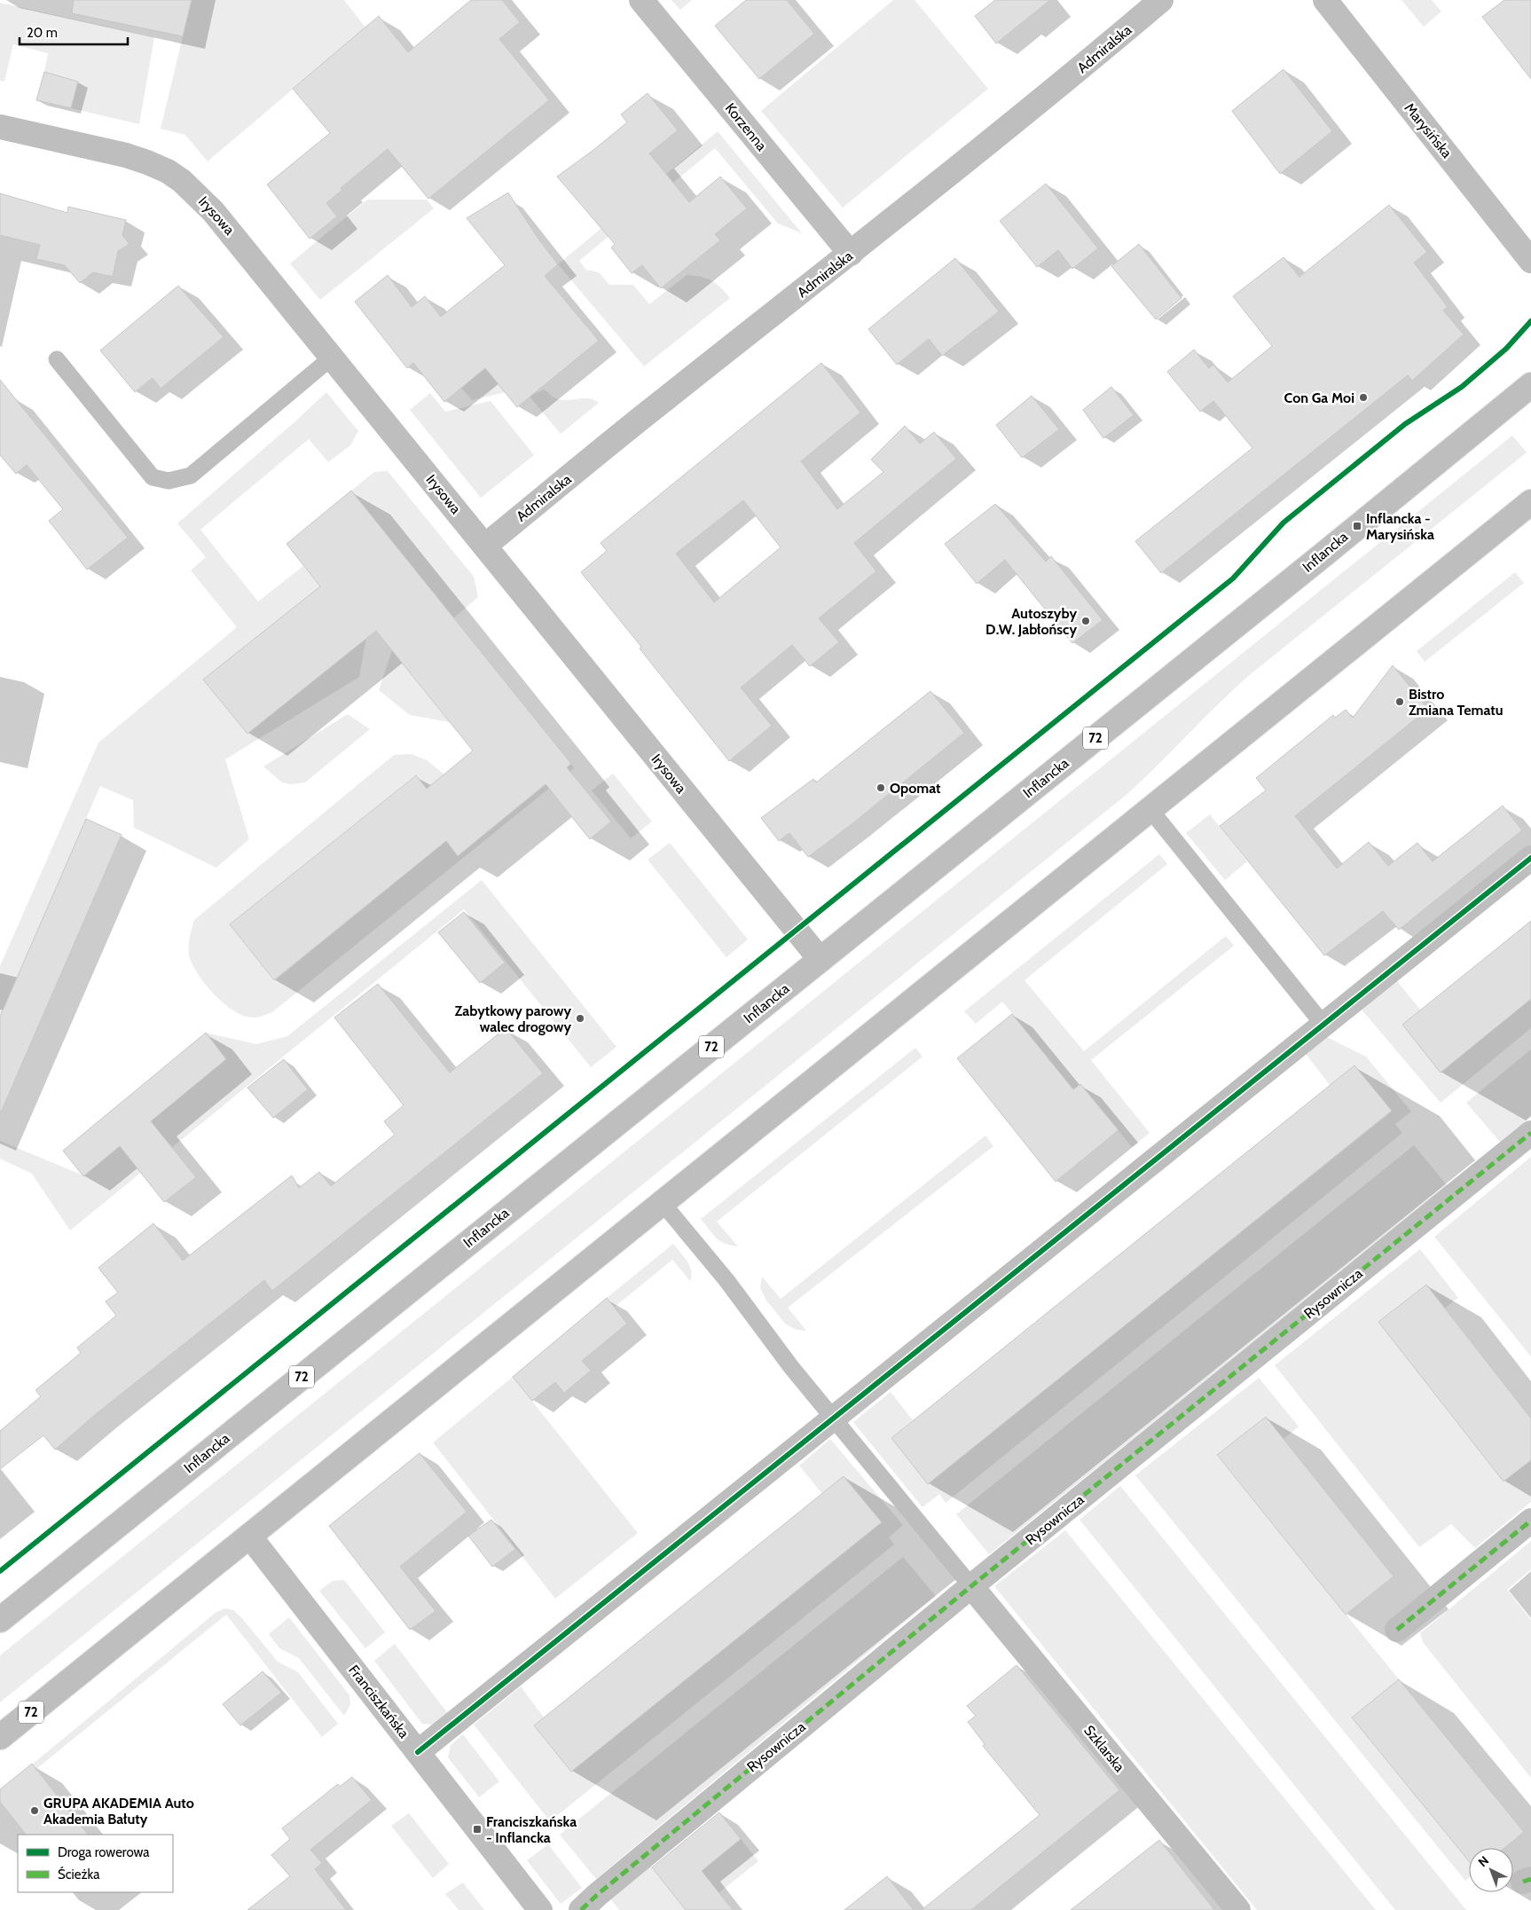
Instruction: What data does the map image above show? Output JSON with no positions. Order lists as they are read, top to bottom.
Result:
{
  "streets": {
    "street": [
      "Admiralska",
      "Korzenna",
      "Marysińska",
      "Irysowa",
      "Inflancka",
      "72",
      "Rysownicza",
      "Franciszkańska",
      "Szklarska"
    ]
  },
  "crossings": [
    ["Admiralska", "Korzenna"],
    ["Admiralska", "Irysowa"],
    ["Irysowa", "Inflancka"],
    ["72", "Franciszkańska"],
    ["Rysownicza", "Szklarska"]
  ],
  "places": {
    "other": [
      "Con Ga Moi",
      "Autoszyby D.W. Jabłońscy",
      "Bistro Zmiana Tematu",
      "Opomat",
      "Zabytkowy parowy walec drogowy",
      "GRUPA AKADEMIA Auto Akademia Bałuty"
    ],
    "transit": ["Inflancka - Marysińska", "Franciszkańska - Inflancka"]
  },
  "legend": ["Droga rowerowa", "Ścieżka"],
  "scale_bar": "20 m",
  "north": "top left"
}
